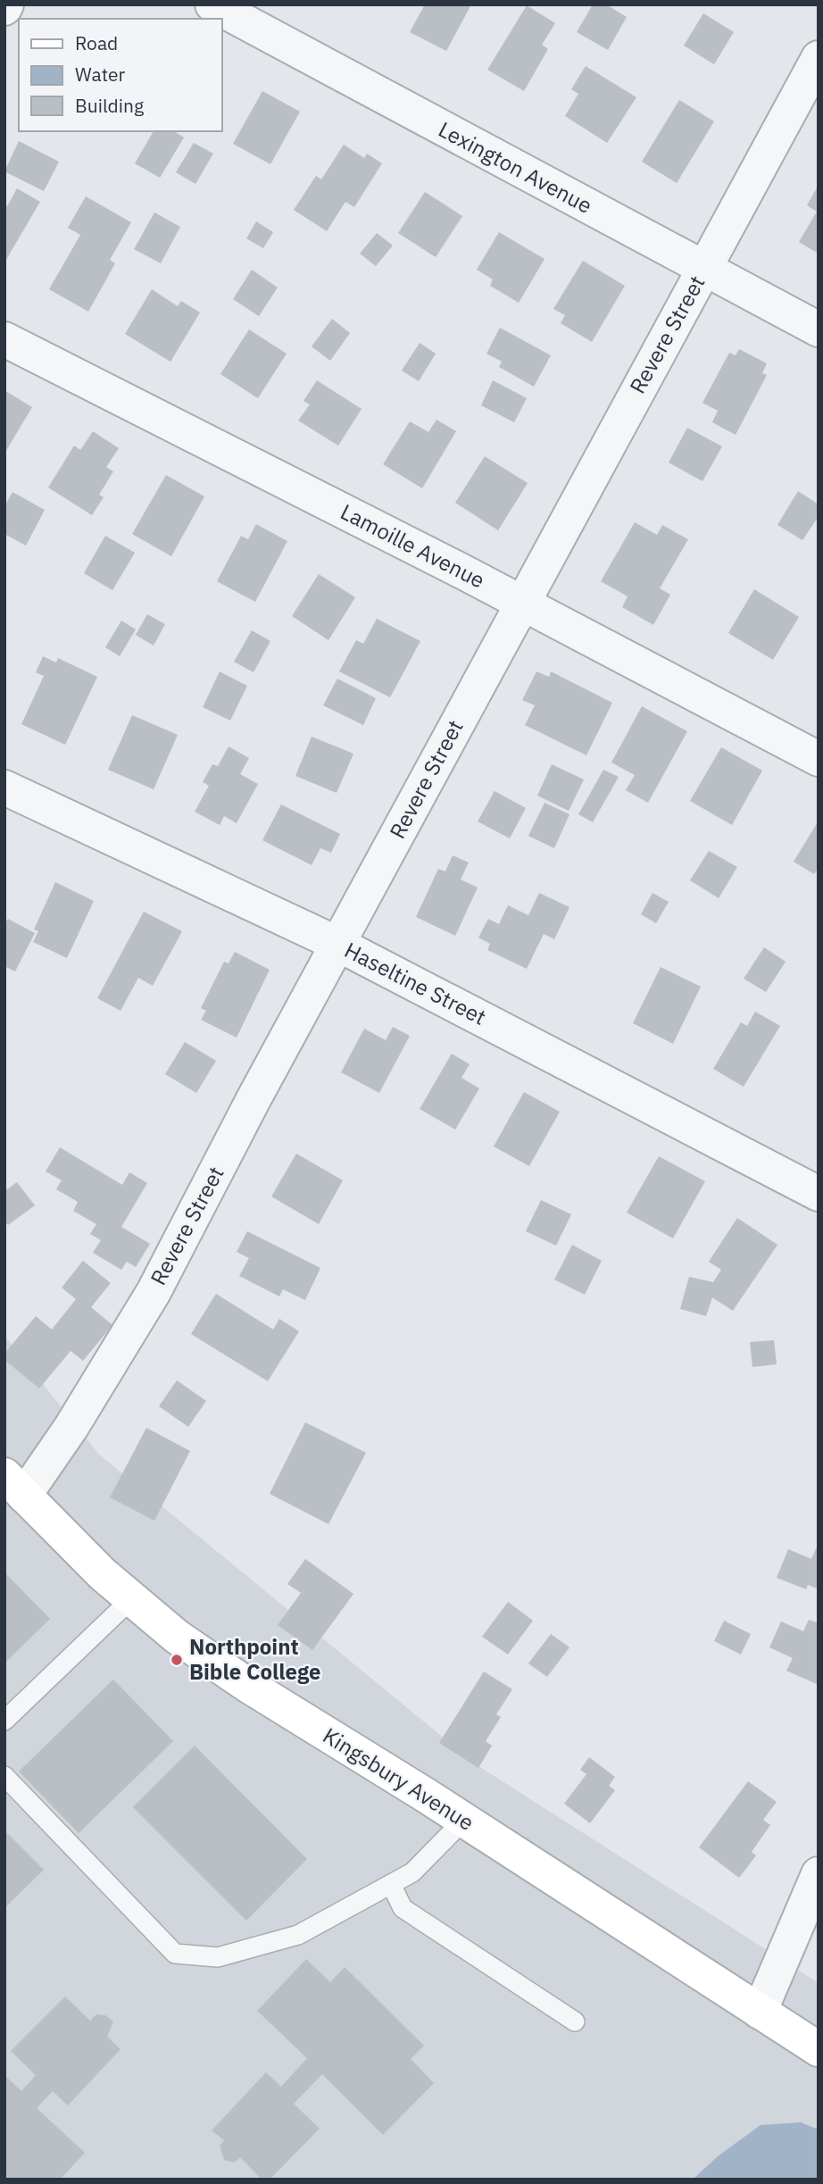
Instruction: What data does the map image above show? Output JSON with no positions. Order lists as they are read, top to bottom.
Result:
{
  "streets": {
    "main road": ["Kingsbury Avenue"],
    "street": [
      "Lexington Avenue",
      "Revere Street",
      "Lamoille Avenue",
      "Haseltine Street"
    ]
  },
  "crossings": [
    ["Lexington Avenue", "Revere Street"],
    ["Revere Street", "Lamoille Avenue"],
    ["Revere Street", "Haseltine Street"],
    ["Revere Street", "Kingsbury Avenue"]
  ],
  "places": ["Northpoint Bible College"],
  "legend": ["Road", "Water", "Building"]
}
